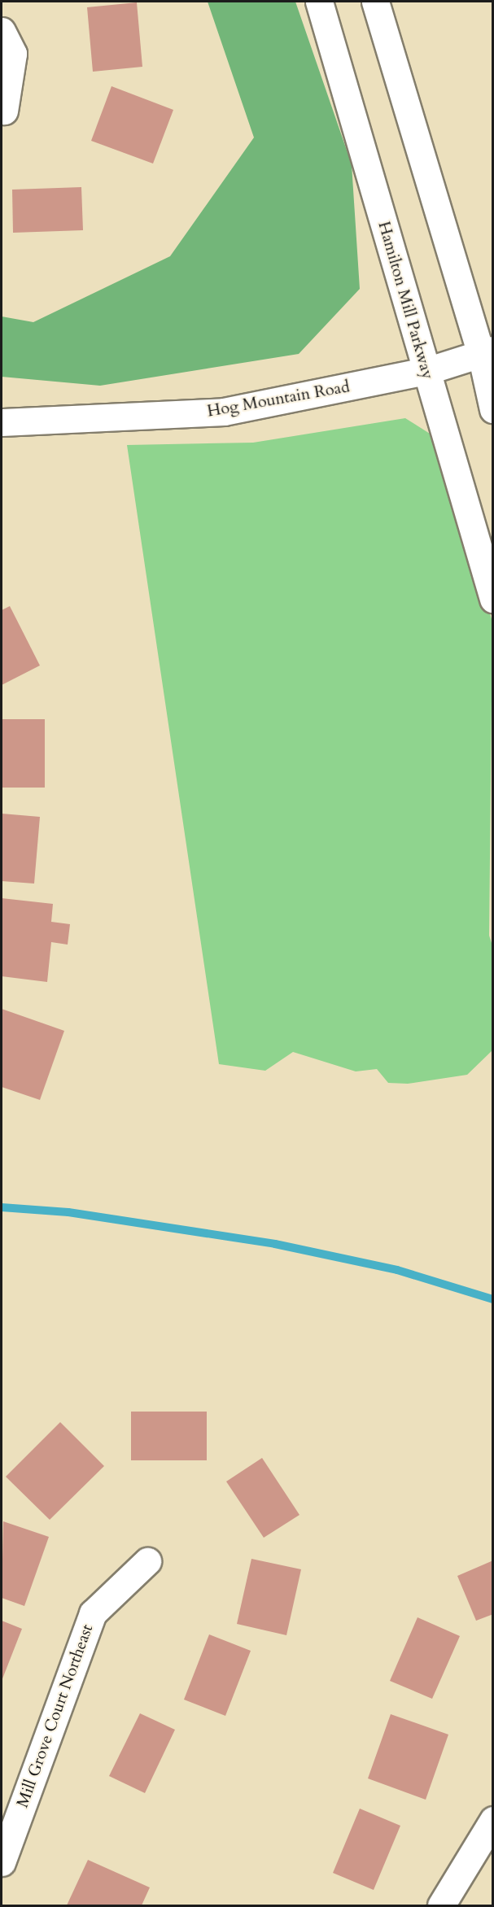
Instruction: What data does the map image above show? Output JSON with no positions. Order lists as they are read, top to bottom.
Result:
{
  "streets": {
    "street": ["Hamilton Mill Parkway", "Hog Mountain Road", "Mill Grove Court Northeast"]
  },
  "crossings": [
    ["Hamilton Mill Parkway", "Hog Mountain Road"]
  ]
}
